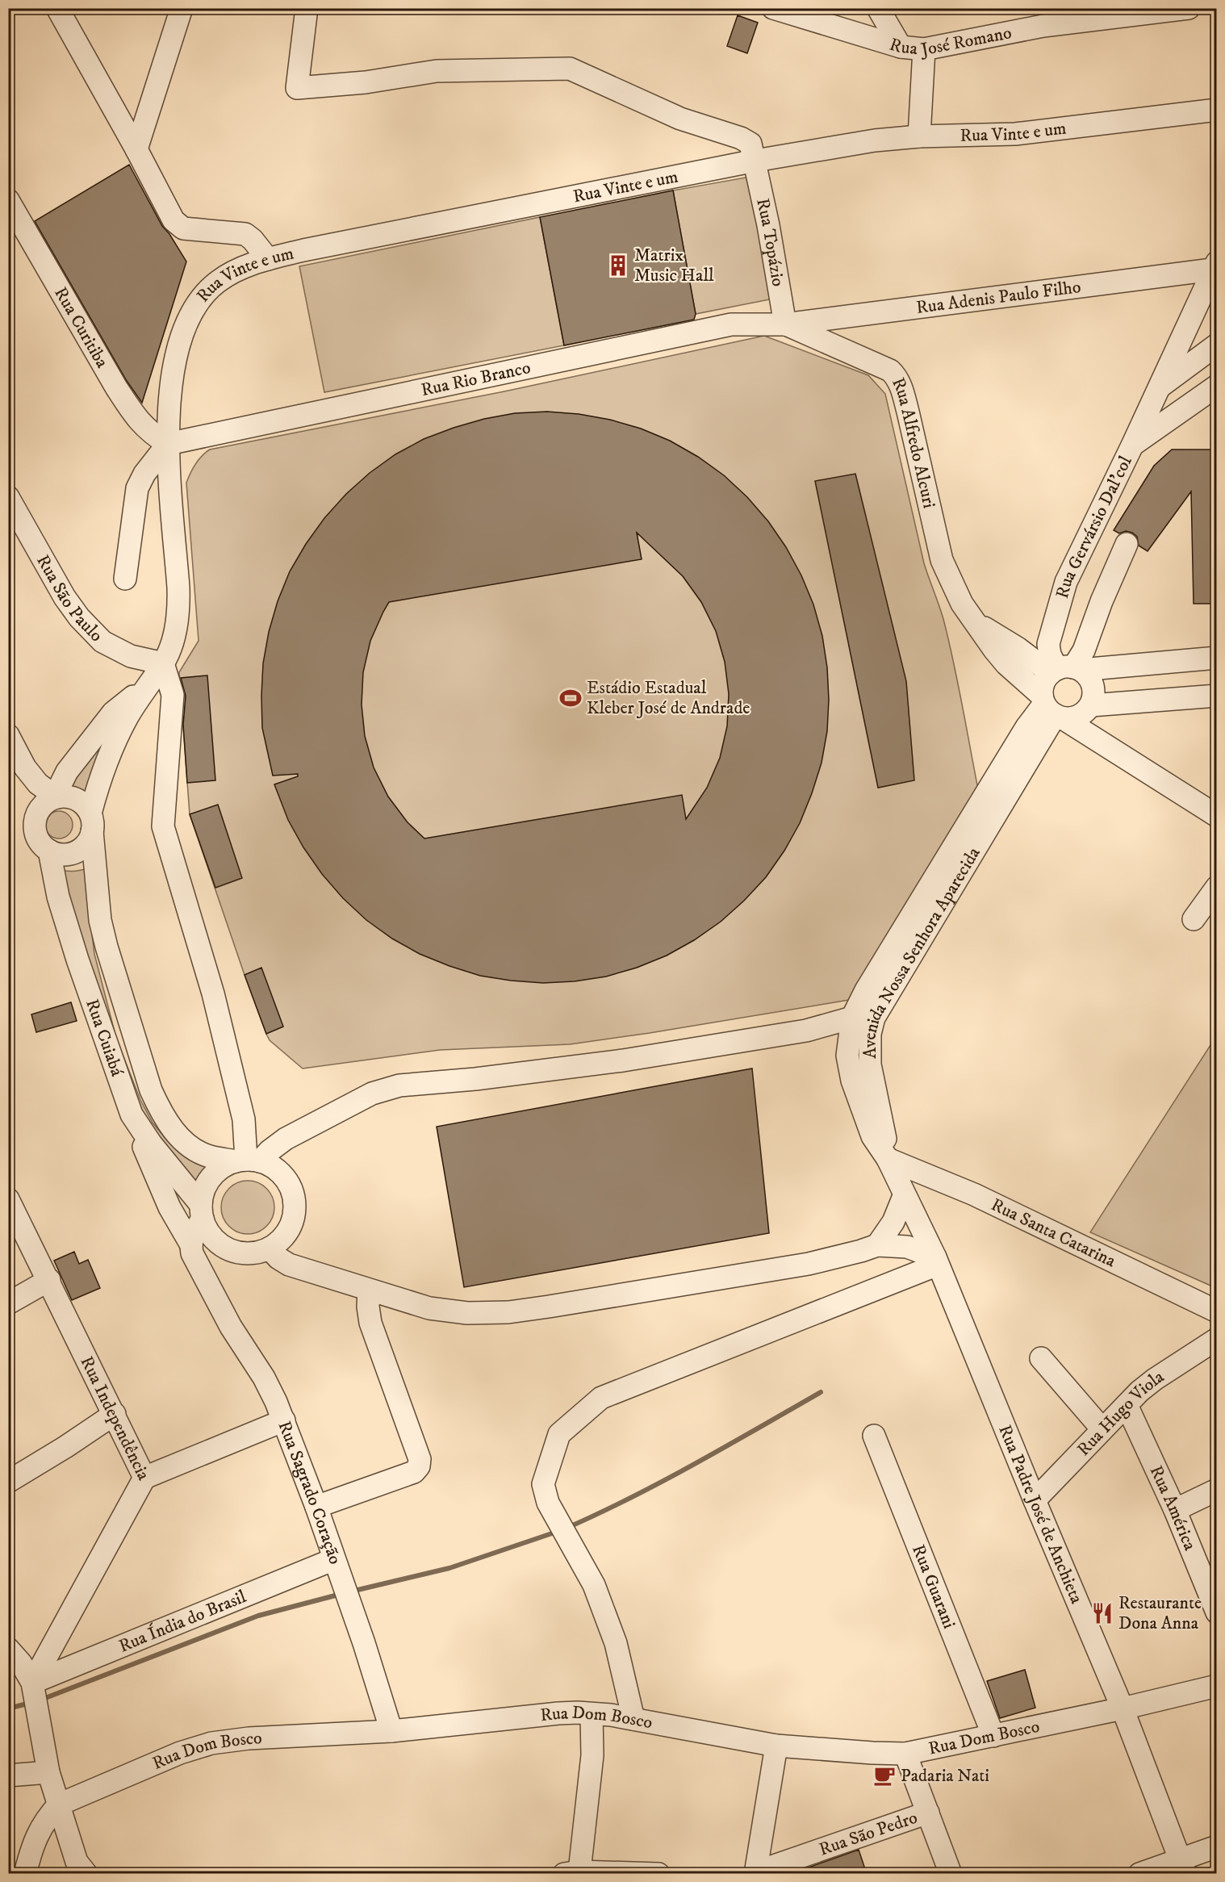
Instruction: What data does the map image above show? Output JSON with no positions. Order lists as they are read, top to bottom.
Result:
{
  "streets": {
    "street": [
      "Rua José Romano",
      "Rua Vinte e um",
      "Rua Topázio",
      "Rua Adenis Paulo Filho",
      "Rua Curitiba",
      "Rua Rio Branco",
      "Rua Alfredo Alcuri",
      "Rua Gervársio Dal'col",
      "Rua São Paulo",
      "Avenida Nossa Senhora Aparecida",
      "Rua Cuiabá",
      "Rua Santa Catarina",
      "Rua Hugo Viola",
      "Rua Independência",
      "Rua Sagrado Coração",
      "Rua América",
      "Rua Padre José de Anchieta",
      "Rua Guarani",
      "Rua Índia do Brasil",
      "Rua Dom Bosco",
      "Rua São Pedro"
    ]
  },
  "crossings": [
    ["Rua Vinte e um", "Rua Topázio"],
    ["Rua Vinte e um", "Rua Curitiba"],
    ["Rua Vinte e um", "Rua Rio Branco"],
    ["Rua Vinte e um", "Rua São Paulo"],
    ["Rua Topázio", "Rua Adenis Paulo Filho"],
    ["Rua Topázio", "Rua Rio Branco"],
    ["Rua Topázio", "Rua Alfredo Alcuri"],
    ["Rua Adenis Paulo Filho", "Rua Rio Branco"],
    ["Rua Adenis Paulo Filho", "Rua Alfredo Alcuri"],
    ["Rua Adenis Paulo Filho", "Rua Gervársio Dal'col"],
    ["Rua Curitiba", "Rua Rio Branco"],
    ["Rua Rio Branco", "Rua Alfredo Alcuri"],
    ["Rua Alfredo Alcuri", "Rua Gervársio Dal'col"],
    ["Rua Alfredo Alcuri", "Avenida Nossa Senhora Aparecida"],
    ["Rua Gervársio Dal'col", "Avenida Nossa Senhora Aparecida"],
    ["Avenida Nossa Senhora Aparecida", "Rua Santa Catarina"],
    ["Avenida Nossa Senhora Aparecida", "Rua Padre José de Anchieta"],
    ["Rua Cuiabá", "Rua Sagrado Coração"],
    ["Rua Santa Catarina", "Rua Padre José de Anchieta"],
    ["Rua Hugo Viola", "Rua América"],
    ["Rua Hugo Viola", "Rua Padre José de Anchieta"],
    ["Rua Independência", "Rua Índia do Brasil"],
    ["Rua Sagrado Coração", "Rua Índia do Brasil"],
    ["Rua Sagrado Coração", "Rua Dom Bosco"],
    ["Rua Padre José de Anchieta", "Rua Dom Bosco"],
    ["Rua Guarani", "Rua Dom Bosco"]
  ],
  "places": {
    "building": ["Matrix Music Hall"],
    "sports": ["Estádio Estadual Kleber José de Andrade"],
    "restaurant": ["Restaurante Dona Anna"],
    "cafe": ["Padaria Nati"]
  }
}
